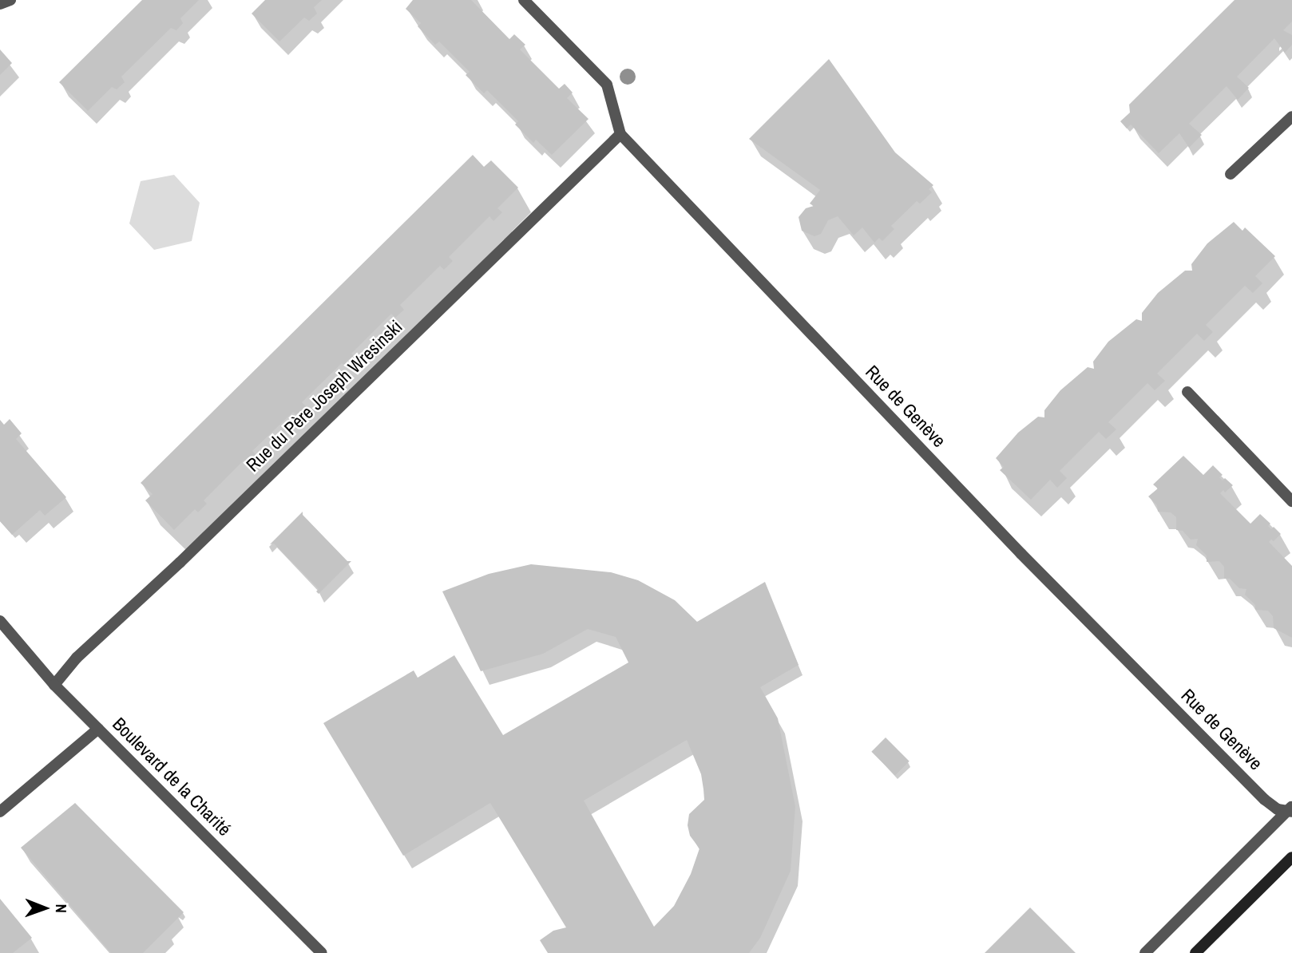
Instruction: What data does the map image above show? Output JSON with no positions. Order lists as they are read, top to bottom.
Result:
{
  "streets": {
    "street": ["Rue du Père Joseph Wresinski", "Rue de Genève", "Boulevard de la Charité"]
  },
  "crossings": [
    ["Rue du Père Joseph Wresinski", "Rue de Genève"],
    ["Rue du Père Joseph Wresinski", "Boulevard de la Charité"]
  ],
  "north": "right"
}
